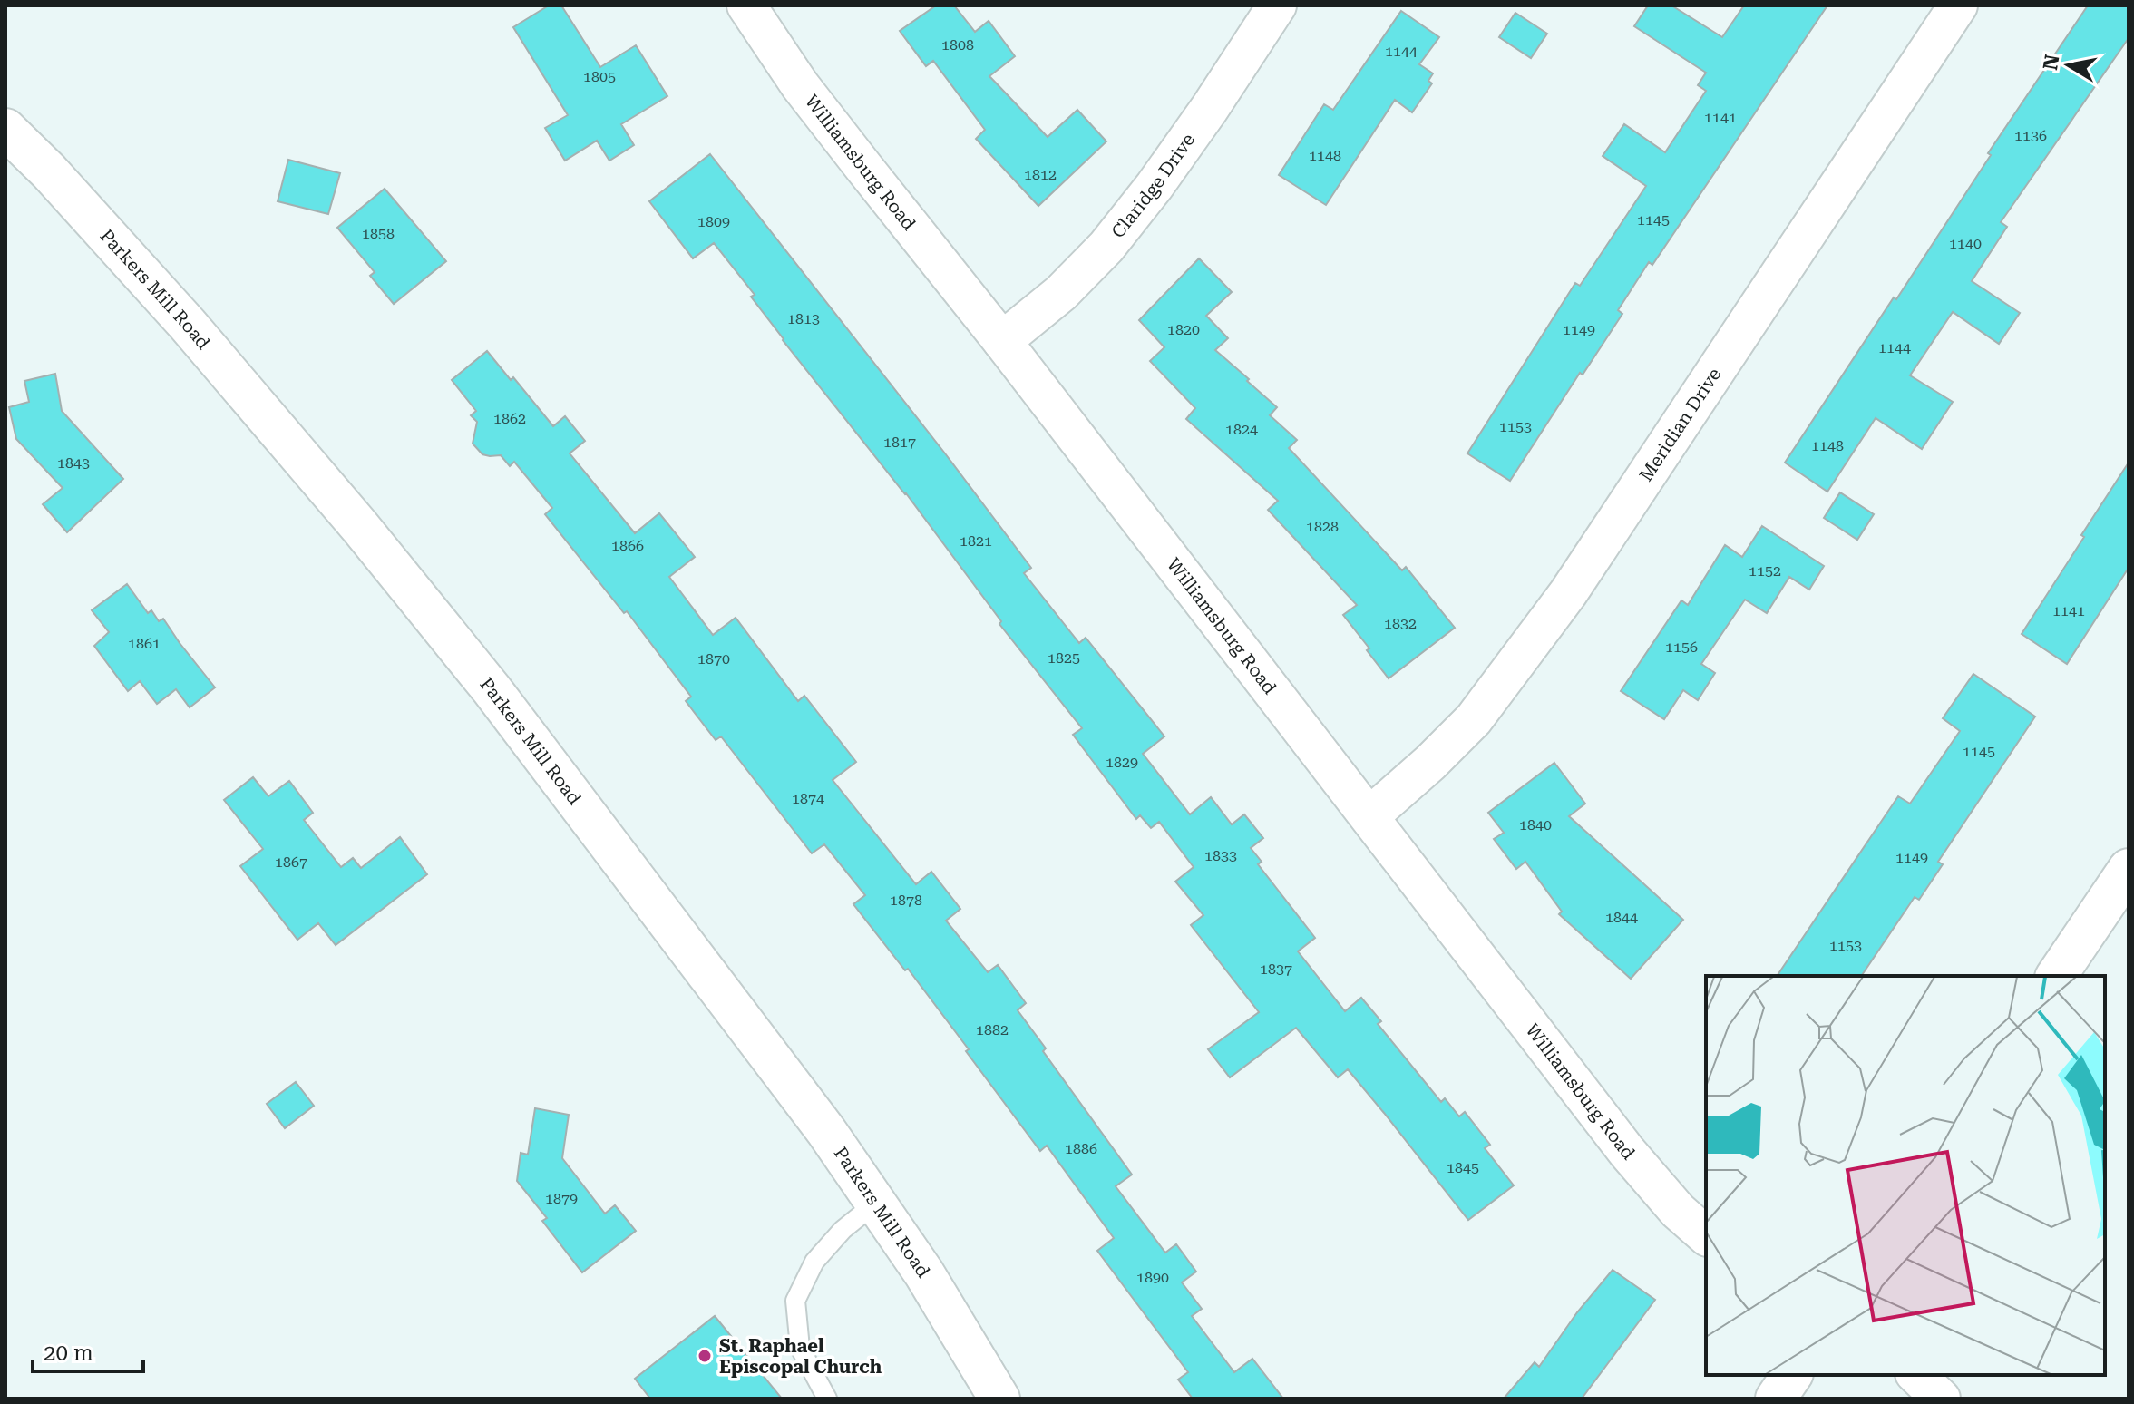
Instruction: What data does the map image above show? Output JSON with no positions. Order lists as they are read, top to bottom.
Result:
{
  "streets": {
    "main road": ["Parkers Mill Road"],
    "street": ["Williamsburg Road", "Claridge Drive", "Meridian Drive"]
  },
  "crossings": [
    ["Williamsburg Road", "Claridge Drive"],
    ["Williamsburg Road", "Meridian Drive"]
  ],
  "places": ["St. Raphael Episcopal Church"],
  "house_numbers": [
    "1808",
    "1144",
    "1805",
    "1141",
    "1136",
    "1148",
    "1812",
    "1145",
    "1809",
    "1858",
    "1140",
    "1813",
    "1820",
    "1149",
    "1144",
    "1862",
    "1153",
    "1824",
    "1817",
    "1148",
    "1843",
    "1828",
    "1821",
    "1866",
    "1152",
    "1141",
    "1832",
    "1861",
    "1156",
    "1825",
    "1870",
    "1145",
    "1829",
    "1874",
    "1840",
    "1833",
    "1149",
    "1867",
    "1878",
    "1844",
    "1153",
    "1837",
    "1882",
    "1886",
    "1845",
    "1879",
    "1890"
  ],
  "scale_bar": "20 m",
  "north": "left"
}
